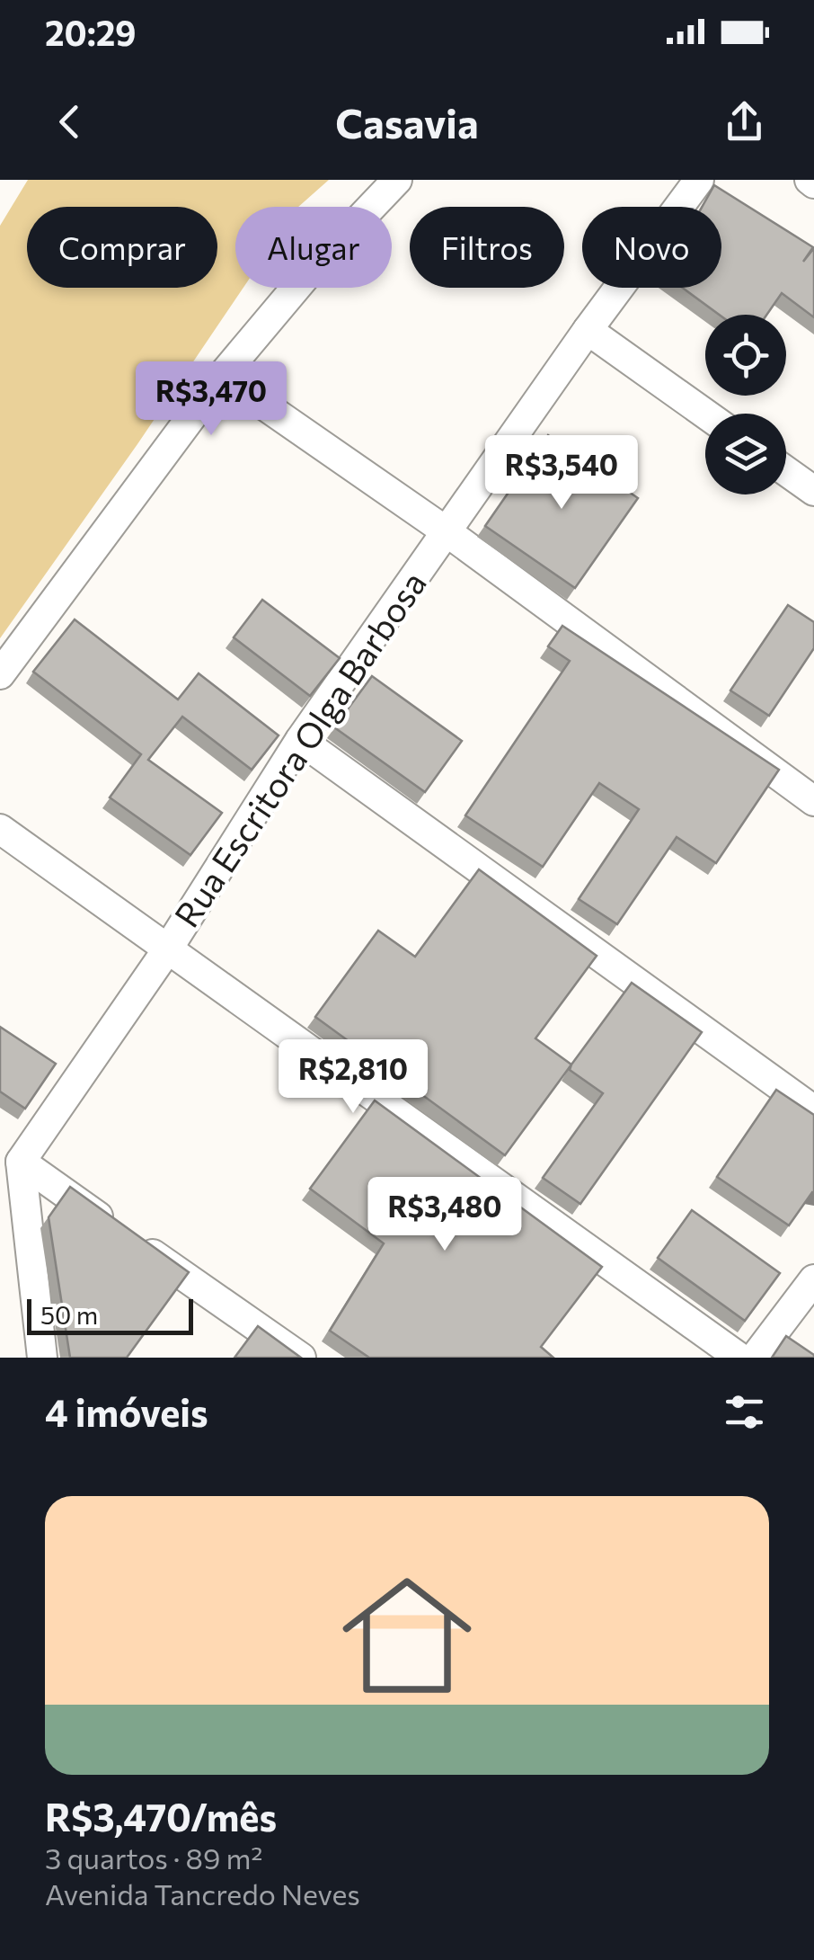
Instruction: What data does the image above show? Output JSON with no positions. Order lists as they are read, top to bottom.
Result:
{
  "streets": {
    "street": ["Rua Escritora Olga Barbosa"]
  },
  "scale_bar": "50 m",
  "page": {
    "status": "20:29",
    "header": "Casavia",
    "chip": [
      "Comprar",
      "Alugar",
      "Filtros",
      "Novo"
    ],
    "price": [
      "R$3,470",
      "R$3,540",
      "R$2,810",
      "R$3,480"
    ],
    "scale": "50 m",
    "heading": "4 imóveis",
    "list": [
      {
        "name": "R$3,470/mês",
        "note": "3 quartos · 89 m² · Avenida Tancredo Neves"
      }
    ]
  }
}
